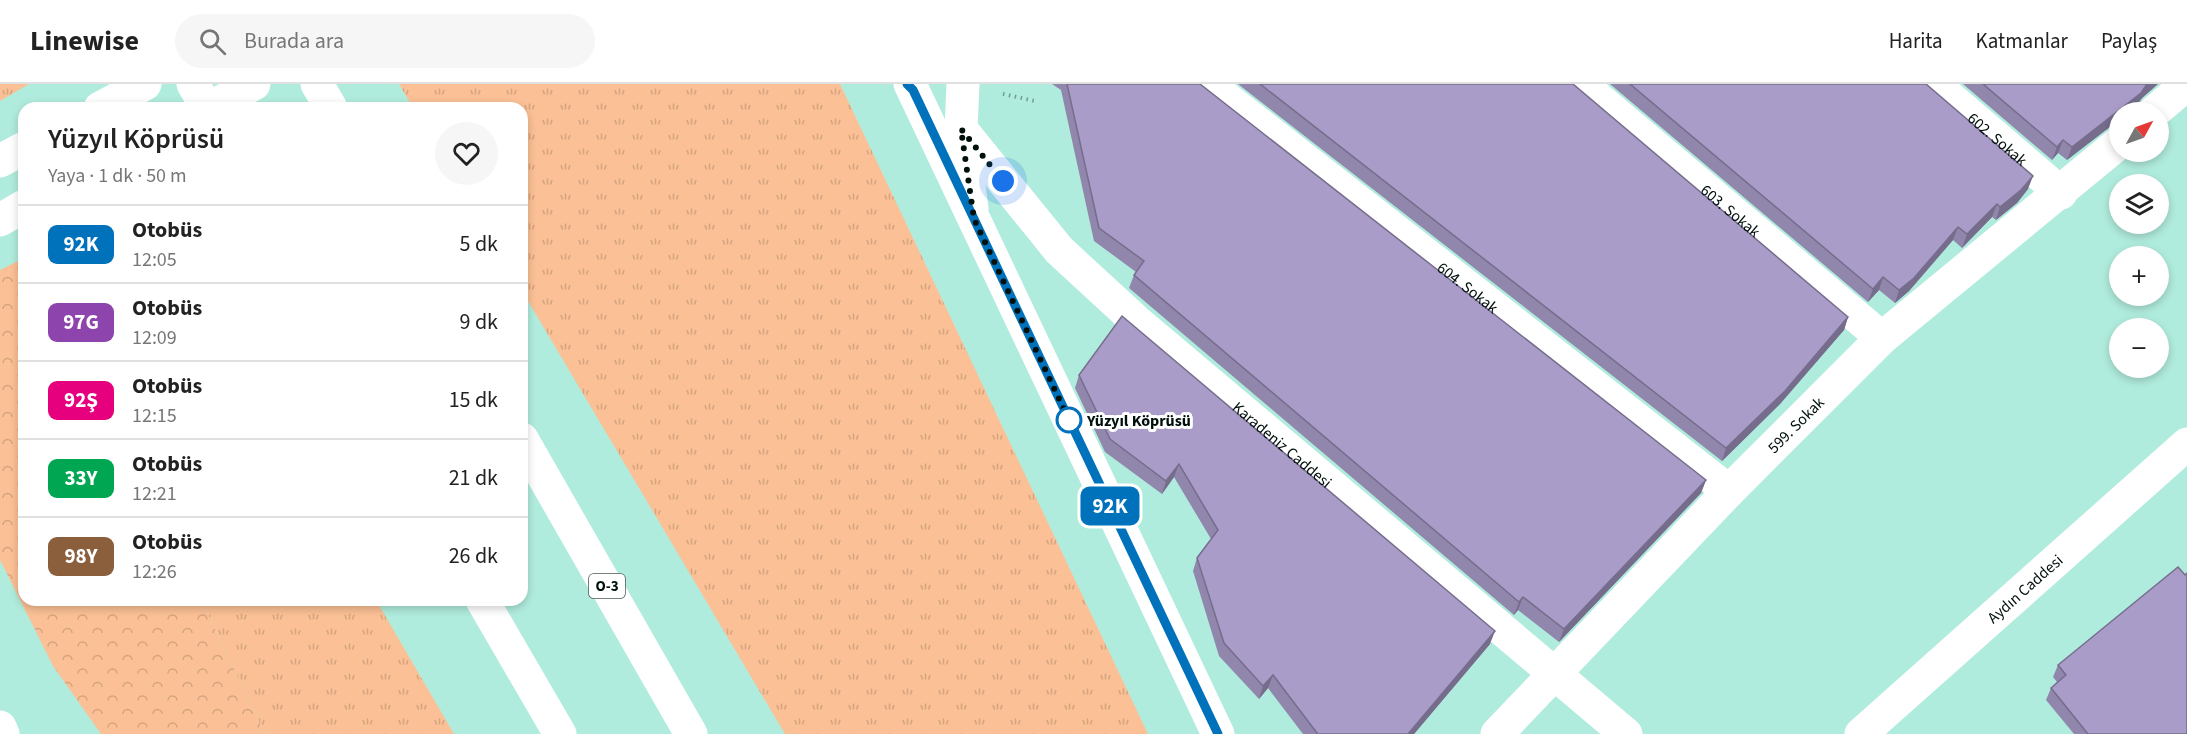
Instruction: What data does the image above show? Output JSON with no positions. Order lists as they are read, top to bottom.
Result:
{
  "streets": {
    "main road": [
      "602. Sokak",
      "603. Sokak",
      "604. Sokak",
      "599. Sokak",
      "Karadeniz Caddesi",
      "O-3",
      "Aydın Caddesi"
    ]
  },
  "crossings": [
    ["602. Sokak", "599. Sokak"],
    ["603. Sokak", "599. Sokak"],
    ["604. Sokak", "599. Sokak"],
    ["599. Sokak", "Karadeniz Caddesi"]
  ],
  "places": ["Yüzyıl Köprüsü"],
  "lines": ["bus line 92K"],
  "north": "top right",
  "page": {
    "header": "Linewise",
    "search": "Burada ara",
    "nav": ["Harita", "Katmanlar", "Paylaş"],
    "on_map": "92K",
    "map_buttons": ["+", "−"],
    "heading": ["Yüzyıl Köprüsü", "Yaya · 1 dk · 50 m"],
    "list": [
      {
        "mark": "92K",
        "name": "Otobüs",
        "note": "12:05",
        "value": "5 dk"
      },
      {
        "mark": "97G",
        "name": "Otobüs",
        "note": "12:09",
        "value": "9 dk"
      },
      {
        "mark": "92Ş",
        "name": "Otobüs",
        "note": "12:15",
        "value": "15 dk"
      },
      {
        "mark": "33Y",
        "name": "Otobüs",
        "note": "12:21",
        "value": "21 dk"
      },
      {
        "mark": "98Y",
        "name": "Otobüs",
        "note": "12:26",
        "value": "26 dk"
      }
    ]
  }
}
